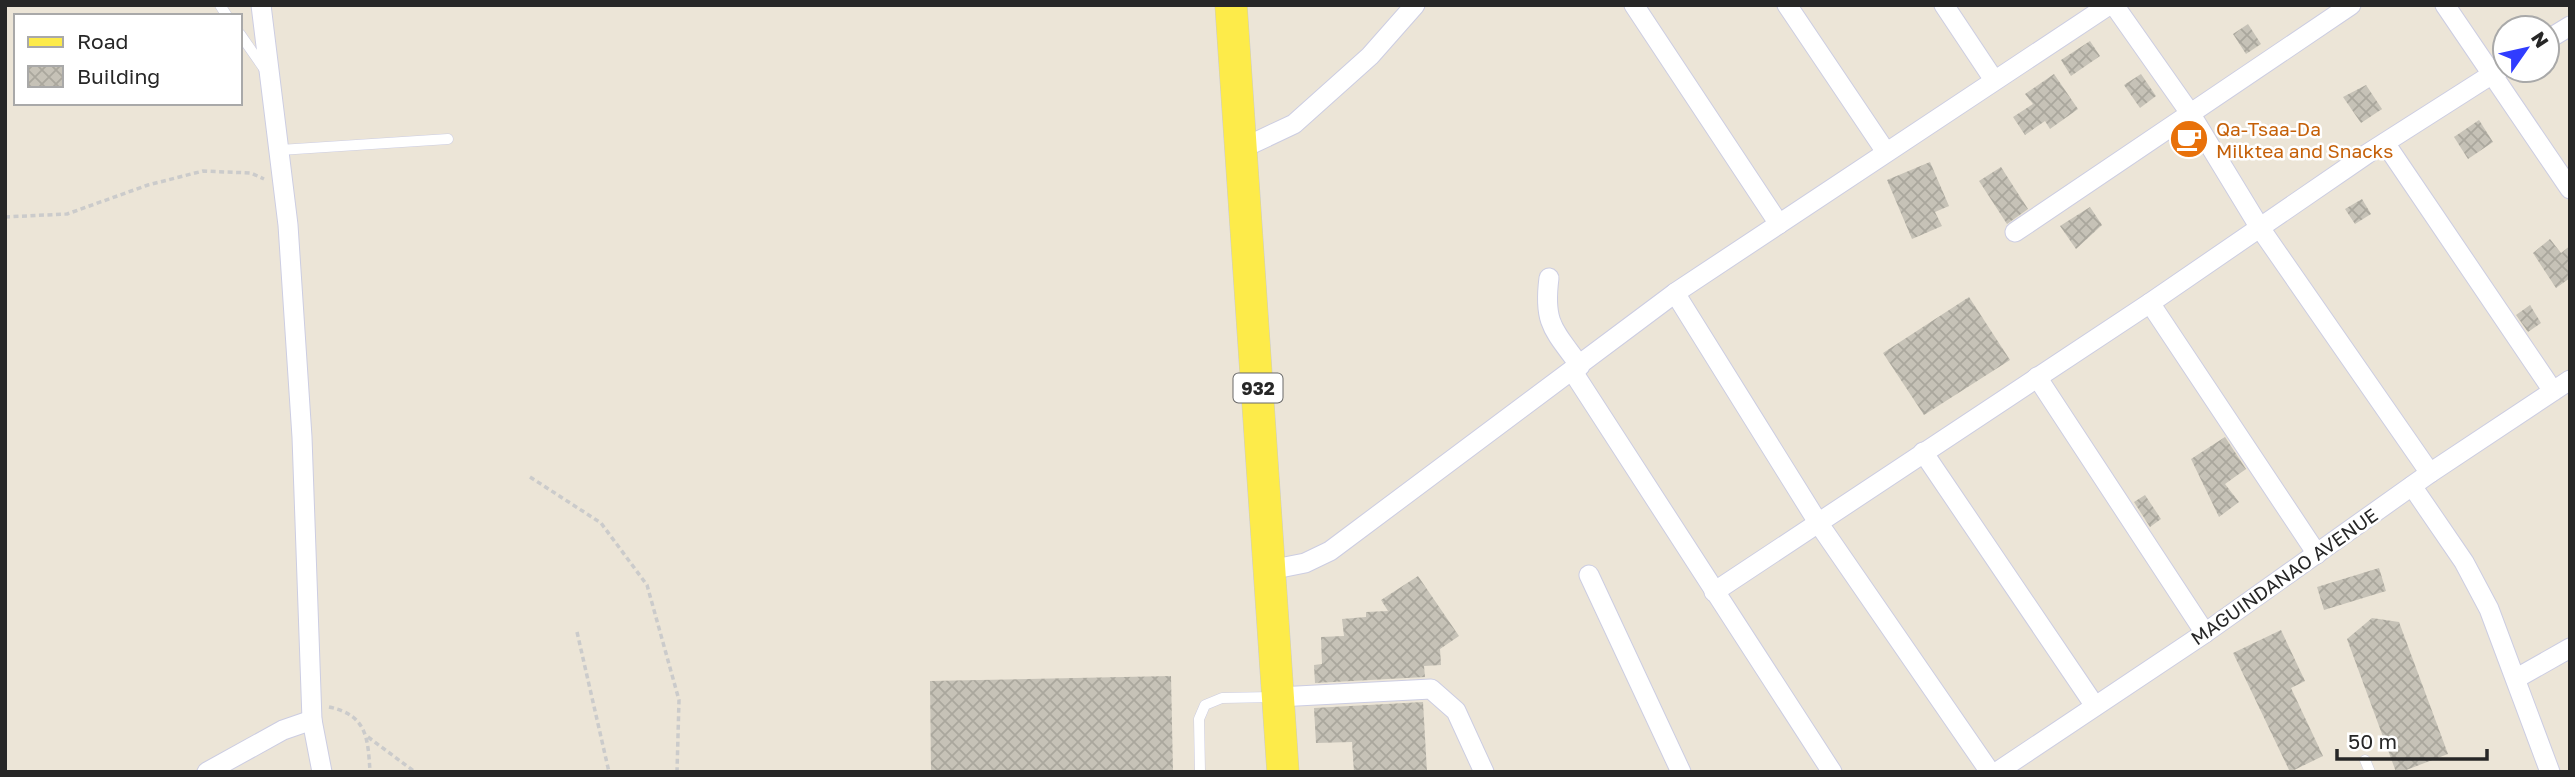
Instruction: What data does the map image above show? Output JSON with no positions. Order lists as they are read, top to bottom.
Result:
{
  "streets": {
    "main road": ["932"],
    "street": ["MAGUINDANAO AVENUE"]
  },
  "places": {
    "cafe": ["Qa-Tsaa-Da Milktea and Snacks"]
  },
  "legend": ["Road", "Building"],
  "scale_bar": "50 m",
  "north": "top right"
}
